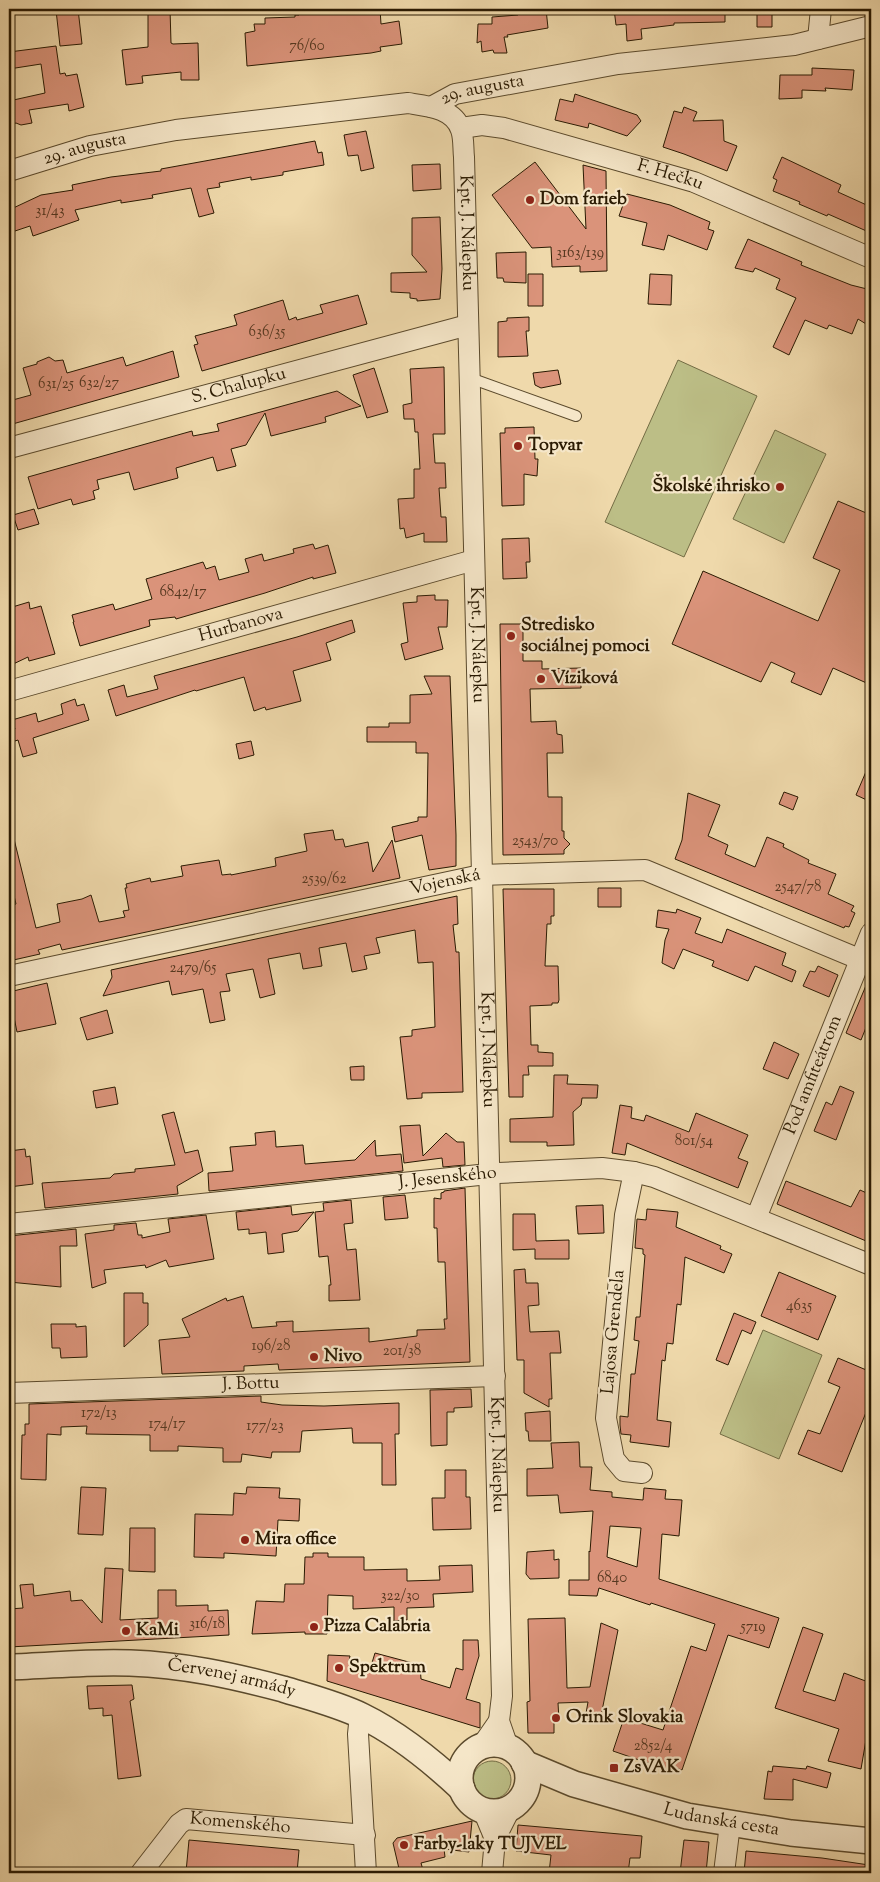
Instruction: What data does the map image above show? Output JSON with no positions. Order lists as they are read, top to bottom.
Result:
{
  "streets": {
    "street": [
      "29. augusta",
      "F. Hečku",
      "Kpt. J. Nálepku",
      "S. Chalupku",
      "Hurbanova",
      "Vojenská",
      "Pod amfiteátrom",
      "J. Jesenského",
      "Lajosa Grendela",
      "J. Bottu",
      "Červenej armády",
      "Ludanská cesta",
      "Komenského"
    ]
  },
  "crossings": [
    ["F. Hečku", "Kpt. J. Nálepku"],
    ["Kpt. J. Nálepku", "S. Chalupku"],
    ["Kpt. J. Nálepku", "Hurbanova"],
    ["Kpt. J. Nálepku", "Vojenská"],
    ["Kpt. J. Nálepku", "J. Jesenského"],
    ["Kpt. J. Nálepku", "J. Bottu"],
    ["Kpt. J. Nálepku", "Červenej armády"],
    ["Kpt. J. Nálepku", "Ludanská cesta"],
    ["Vojenská", "Pod amfiteátrom"],
    ["Pod amfiteátrom", "J. Jesenského"],
    ["J. Jesenského", "Lajosa Grendela"],
    ["Červenej armády", "Ludanská cesta"]
  ],
  "places": {
    "other": [
      "Dom farieb",
      "Topvar",
      "Školské ihrisko",
      "Stredisko sociálnej pomoci",
      "Víziková",
      "Nivo",
      "Mira office",
      "Pizza Calabria",
      "KaMi",
      "Spektrum",
      "Orink Slovakia",
      "Farby-laky TUJVEL"
    ],
    "transit": ["ZsVAK"]
  },
  "house_numbers": [
    "76/60",
    "31/43",
    "3163/139",
    "636/35",
    "632/27",
    "631/25",
    "6842/17",
    "2543/70",
    "2539/62",
    "2547/78",
    "2479/65",
    "801/54",
    "4635",
    "196/28",
    "201/38",
    "172/13",
    "174/17",
    "177/23",
    "6840",
    "322/30",
    "316/18",
    "5719",
    "2852/4"
  ]
}
